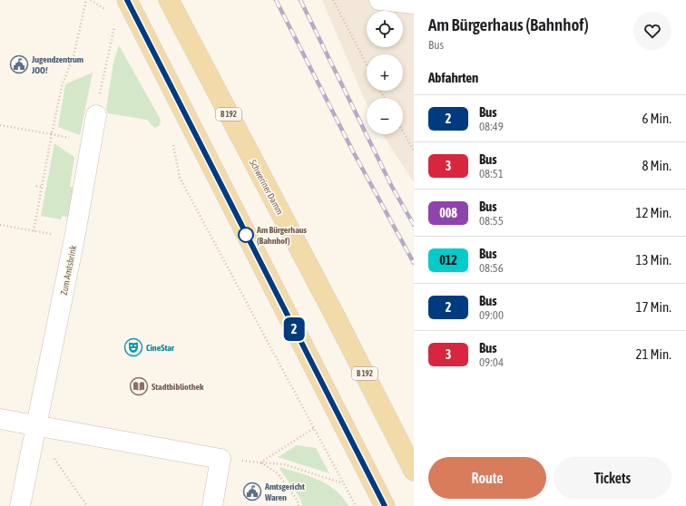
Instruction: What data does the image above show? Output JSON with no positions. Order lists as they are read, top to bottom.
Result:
{
  "streets": {
    "main road": ["B 192", "Schweriner Damm"],
    "street": ["Zum Amtsbrink"]
  },
  "places": {
    "public building": ["Jugendzentrum JOO!", "Amtsgericht Waren"],
    "other": ["Am Bürgerhaus (Bahnhof)"],
    "theatre": ["CineStar"],
    "library": ["Stadtbibliothek"]
  },
  "lines": ["bus line 2"],
  "page": {
    "on_map": "2",
    "heading": [
      ["Am Bürgerhaus (Bahnhof)", "Bus"],
      "Abfahrten"
    ],
    "map_buttons": ["+", "−"],
    "list": [
      {
        "mark": "2",
        "name": "Bus",
        "note": "08:49",
        "value": "6 Min."
      },
      {
        "mark": "3",
        "name": "Bus",
        "note": "08:51",
        "value": "8 Min."
      },
      {
        "mark": "008",
        "name": "Bus",
        "note": "08:55",
        "value": "12 Min."
      },
      {
        "mark": "012",
        "name": "Bus",
        "note": "08:56",
        "value": "13 Min."
      },
      {
        "mark": "2",
        "name": "Bus",
        "note": "09:00",
        "value": "17 Min."
      },
      {
        "mark": "3",
        "name": "Bus",
        "note": "09:04",
        "value": "21 Min."
      }
    ],
    "buttons": ["Route", "Tickets"]
  }
}
